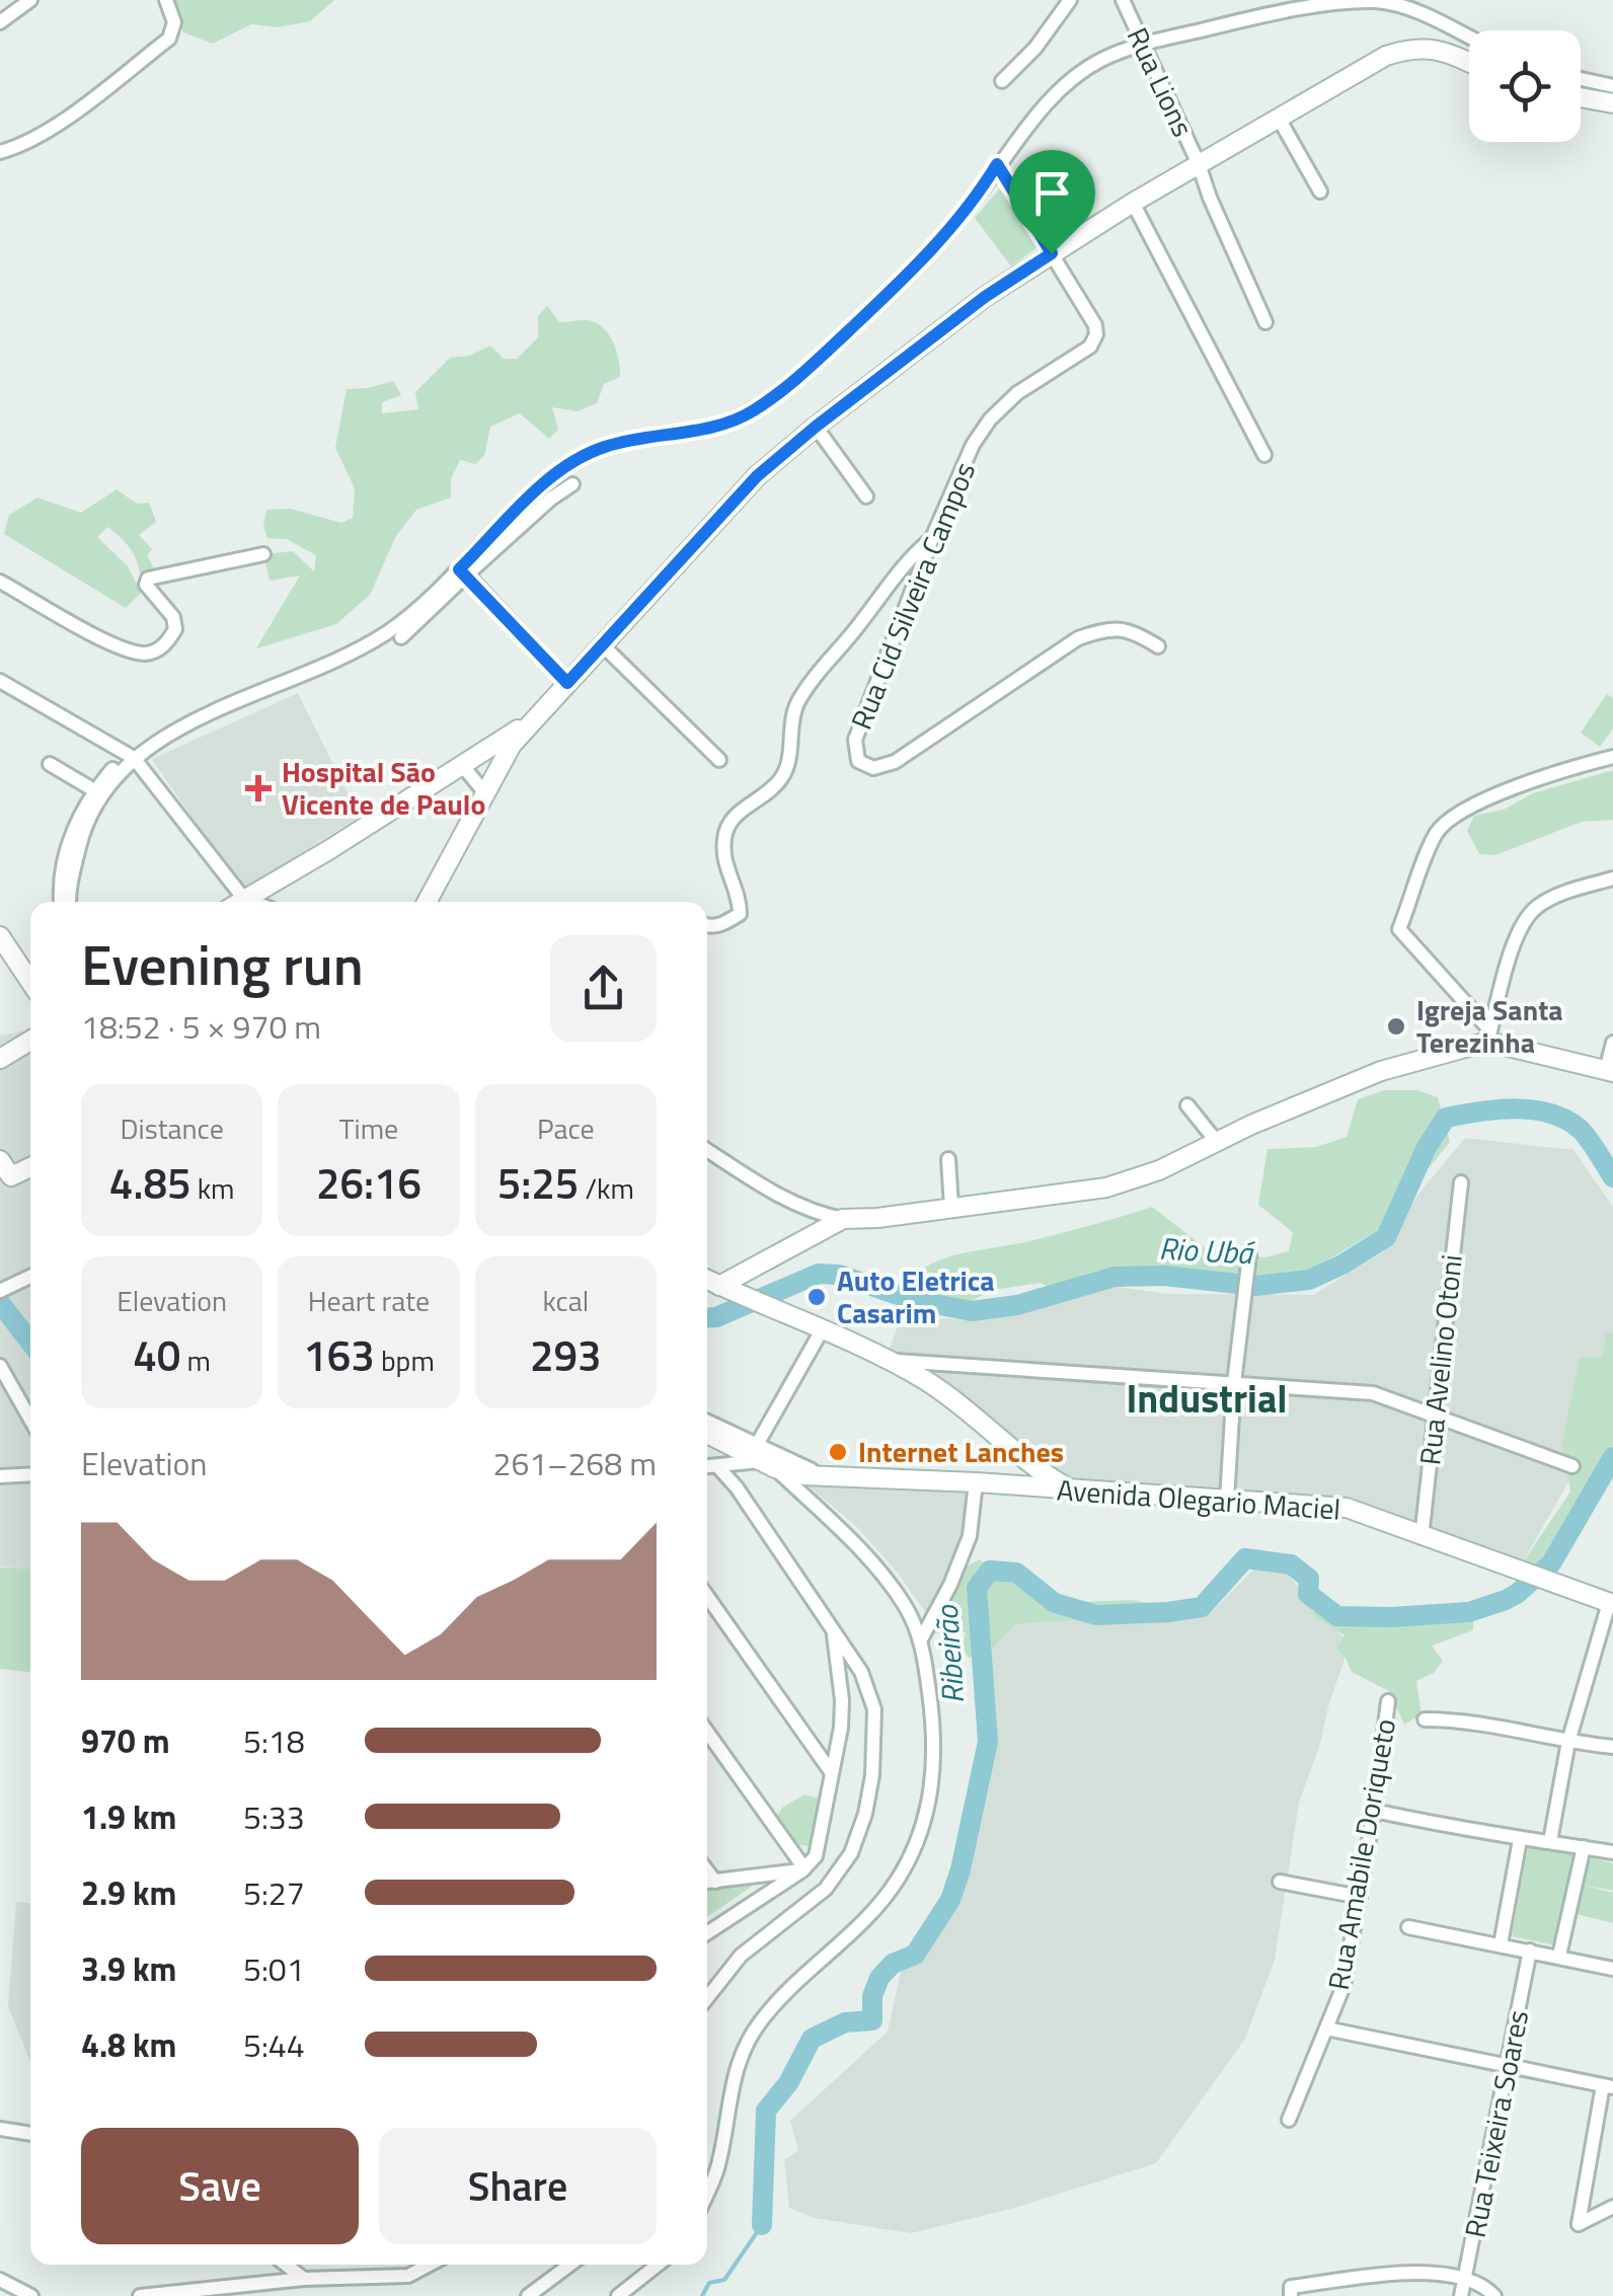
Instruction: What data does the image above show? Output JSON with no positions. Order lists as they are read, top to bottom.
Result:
{
  "streets": {
    "main road": ["Avenida Olegario Maciel"],
    "street": [
      "Rua Lions",
      "Rua Cid Silveira Campos",
      "Rua Avelino Otoni",
      "Rua Amabile Doriqueto",
      "Rua Teixeira Soares"
    ]
  },
  "crossings": [
    ["Rua Avelino Otoni", "Avenida Olegario Maciel"]
  ],
  "districts": ["Industrial"],
  "water": ["Rio Ubá", "Ribeirão"],
  "places": {
    "health": ["Hospital São Vicente de Paulo"],
    "other": ["Igreja Santa Terezinha", "Auto Eletrica Casarim", "Internet Lanches"]
  },
  "page": {
    "heading": ["Evening run", "18:52 · 5 × 970 m"],
    "stats": [
      ["Distance", "4.85 km"],
      ["Time", "26:16"],
      ["Pace", "5:25 /km"],
      ["Elevation", "40 m"],
      ["Heart rate", "163 bpm"],
      ["kcal", "293"]
    ],
    "chart": ["Elevation", "261–268 m"],
    "list": [
      {
        "name": "970 m",
        "note": "5:18"
      },
      {
        "name": "1.9 km",
        "note": "5:33"
      },
      {
        "name": "2.9 km",
        "note": "5:27"
      },
      {
        "name": "3.9 km",
        "note": "5:01"
      },
      {
        "name": "4.8 km",
        "note": "5:44"
      }
    ],
    "buttons": ["Save", "Share"]
  }
}
